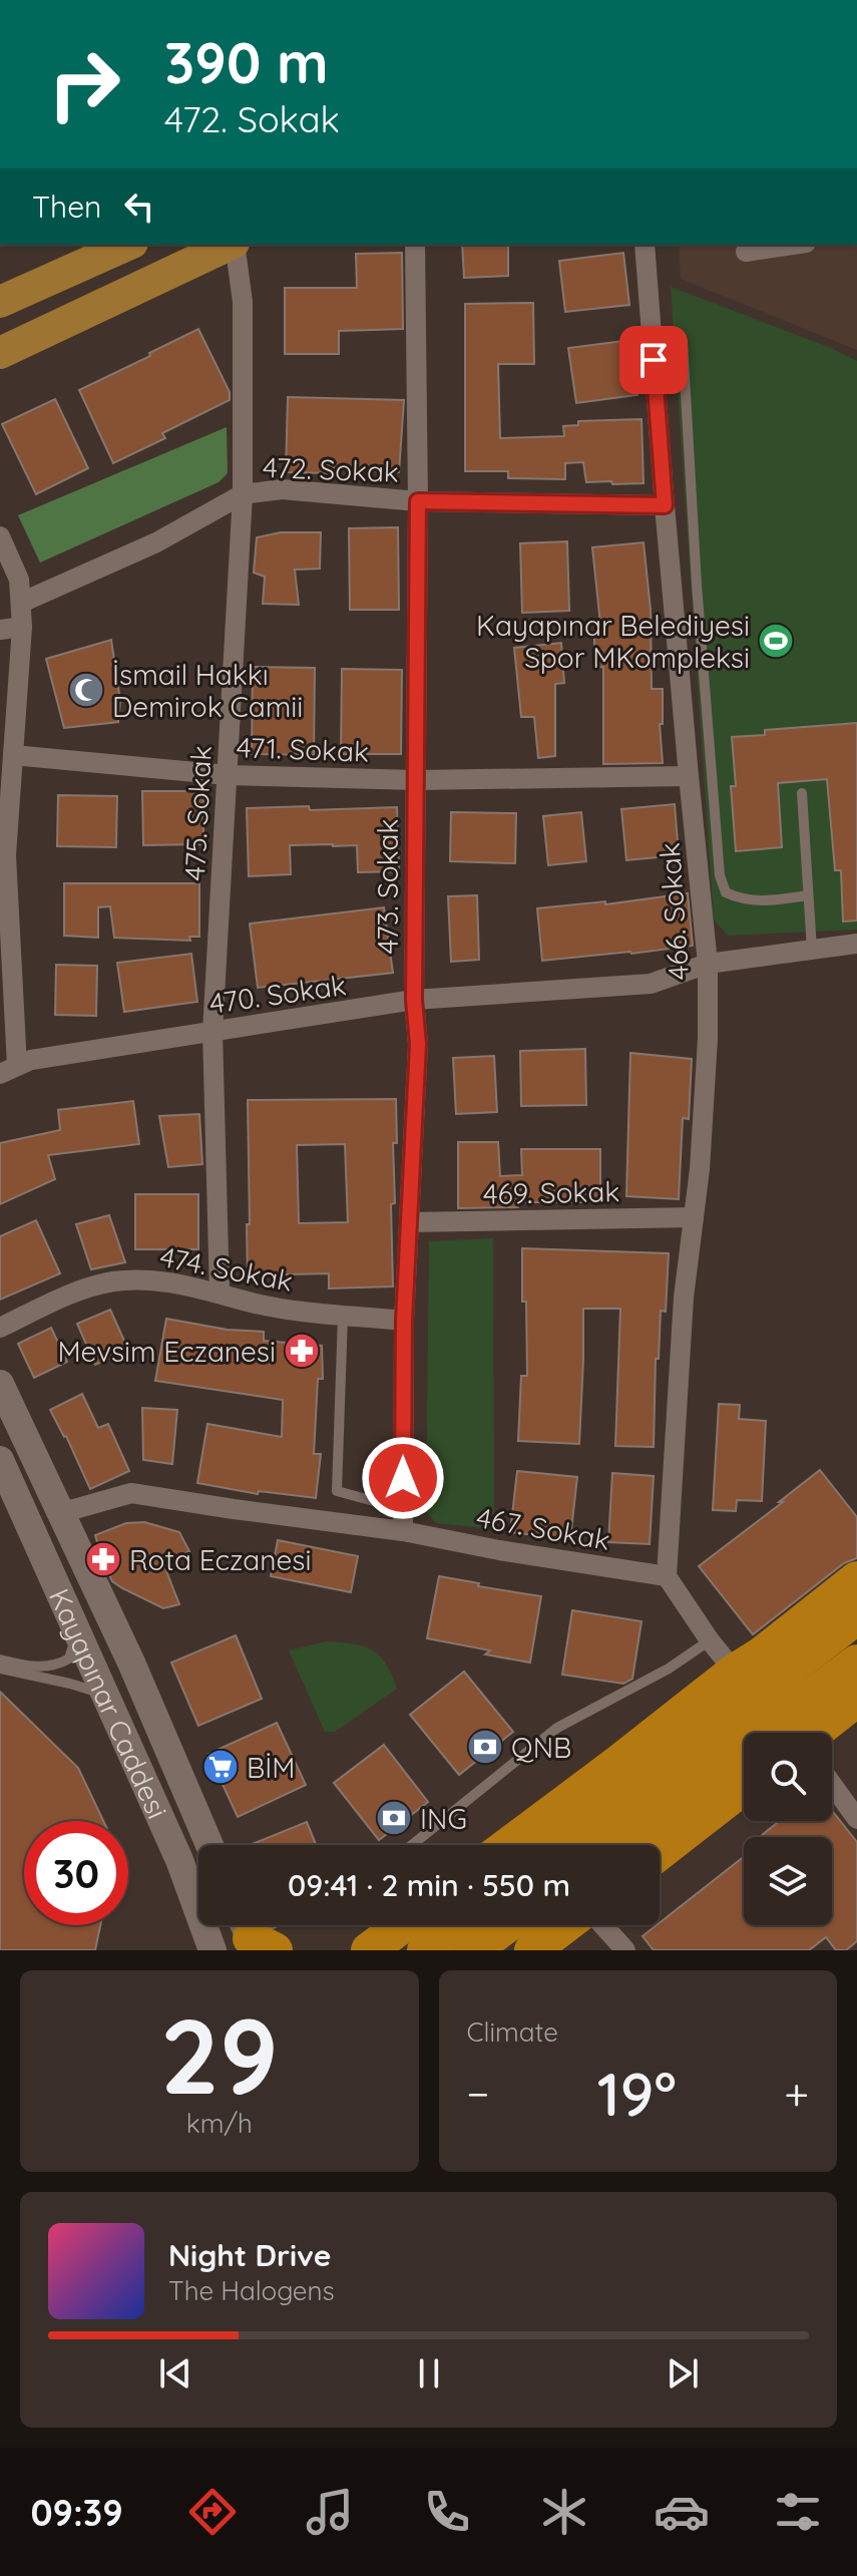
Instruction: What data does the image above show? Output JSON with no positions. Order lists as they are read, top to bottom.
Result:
{
  "streets": {
    "main road": ["Kayapınar Caddesi"],
    "street": [
      "472. Sokak",
      "471. Sokak",
      "475. Sokak",
      "473. Sokak",
      "466. Sokak",
      "470. Sokak",
      "469. Sokak",
      "474. Sokak",
      "467. Sokak"
    ]
  },
  "crossings": [
    ["472. Sokak", "475. Sokak"],
    ["472. Sokak", "473. Sokak"],
    ["472. Sokak", "466. Sokak"],
    ["471. Sokak", "475. Sokak"],
    ["471. Sokak", "473. Sokak"],
    ["471. Sokak", "466. Sokak"],
    ["475. Sokak", "470. Sokak"],
    ["475. Sokak", "474. Sokak"],
    ["473. Sokak", "470. Sokak"],
    ["473. Sokak", "469. Sokak"],
    ["473. Sokak", "474. Sokak"],
    ["473. Sokak", "467. Sokak"],
    ["466. Sokak", "470. Sokak"],
    ["466. Sokak", "469. Sokak"],
    ["466. Sokak", "467. Sokak"],
    ["467. Sokak", "Kayapınar Caddesi"]
  ],
  "places": {
    "sports": ["Kayapınar Belediyesi Spor MKompleksi"],
    "mosque": ["İsmail Hakkı Demirok Camii"],
    "pharmacy": ["Mevsim Eczanesi", "Rota Eczanesi"],
    "bank": ["QNB", "ING"],
    "supermarket": ["BİM"]
  },
  "page": {
    "turn": ["390 m", "472. Sokak"],
    "then": "Then",
    "limit": "30",
    "trip": "09:41 · 2 min · 550 m",
    "tile": [
      ["29", "km/h"],
      "Climate"
    ],
    "heat": ["−", "19°", "+"],
    "song": ["Night Drive", "The Halogens"],
    "tabs": "09:39"
  }
}
